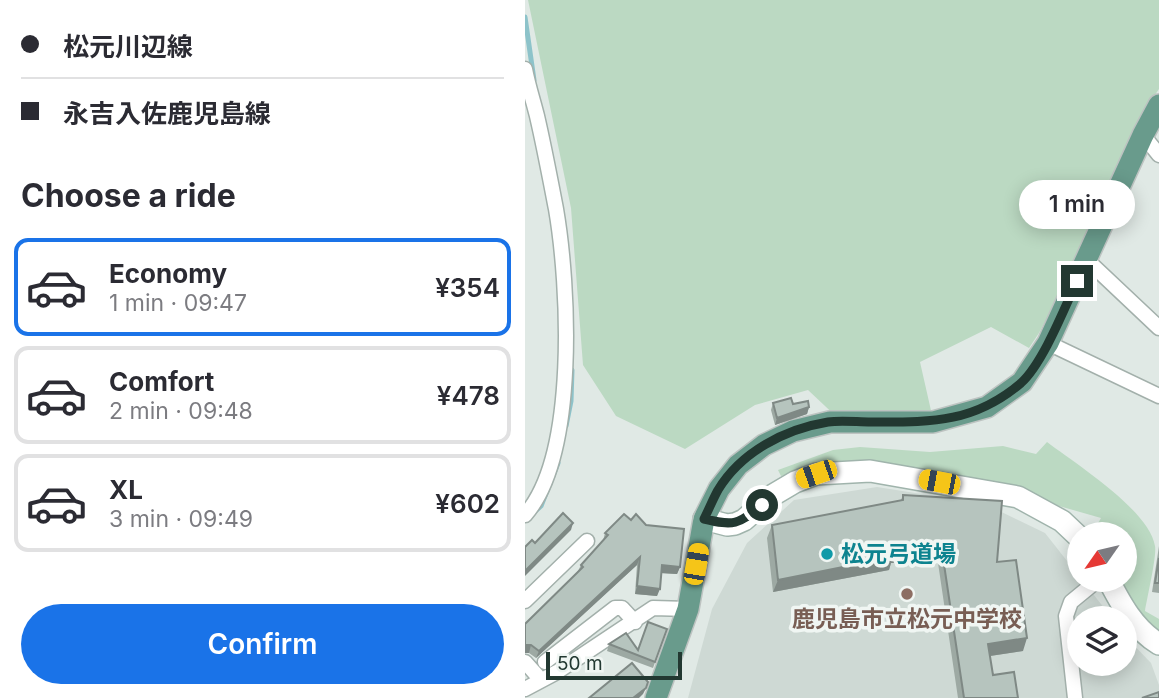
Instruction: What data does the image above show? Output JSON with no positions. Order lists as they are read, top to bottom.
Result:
{
  "places": ["松元弓道場", "鹿児島市立松元中学校"],
  "scale_bar": "50 m",
  "north": "bottom left",
  "page": {
    "banner": ["松元川辺線", "永吉入佐鹿児島線"],
    "heading": "Choose a ride",
    "bubble": "1 min",
    "list": [
      {
        "name": "Economy",
        "note": "1 min · 09:47",
        "value": "¥354"
      },
      {
        "name": "Comfort",
        "note": "2 min · 09:48",
        "value": "¥478"
      },
      {
        "name": "XL",
        "note": "3 min · 09:49",
        "value": "¥602"
      }
    ],
    "buttons": "Confirm",
    "scale": "50 m"
  }
}
